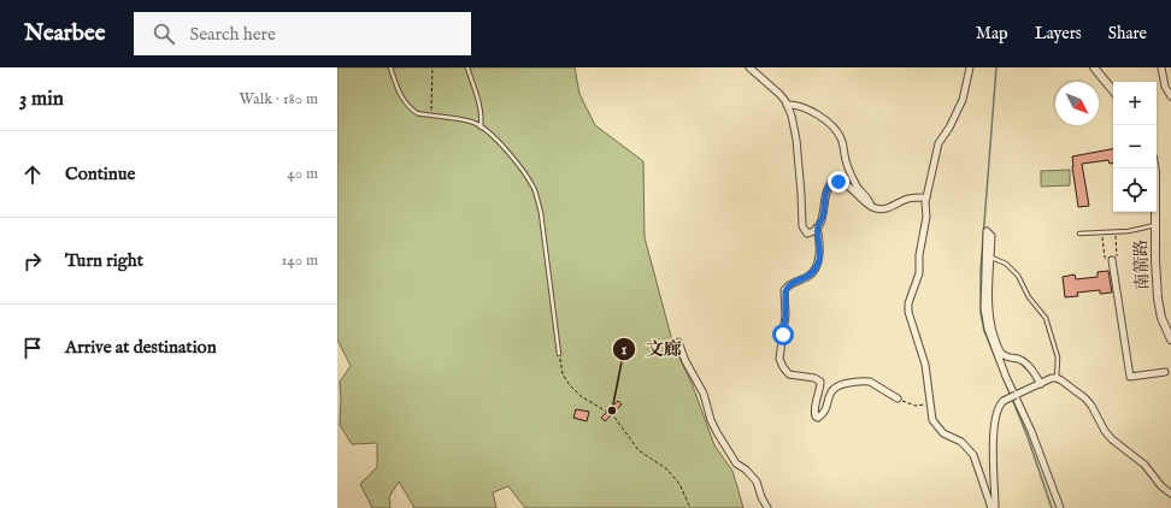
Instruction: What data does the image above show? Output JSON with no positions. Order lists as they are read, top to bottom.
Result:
{
  "streets": {
    "street": ["南箭路"]
  },
  "places": ["文廊"],
  "north": "bottom right",
  "page": {
    "header": "Nearbee",
    "search": "Search here",
    "nav": ["Map", "Layers", "Share"],
    "heading": ["3 min", "Walk · 180 m"],
    "map_buttons": ["+", "−"],
    "list": [
      ["Continue", "40 m"],
      ["Turn right", "140 m"],
      "Arrive at destination"
    ]
  }
}
